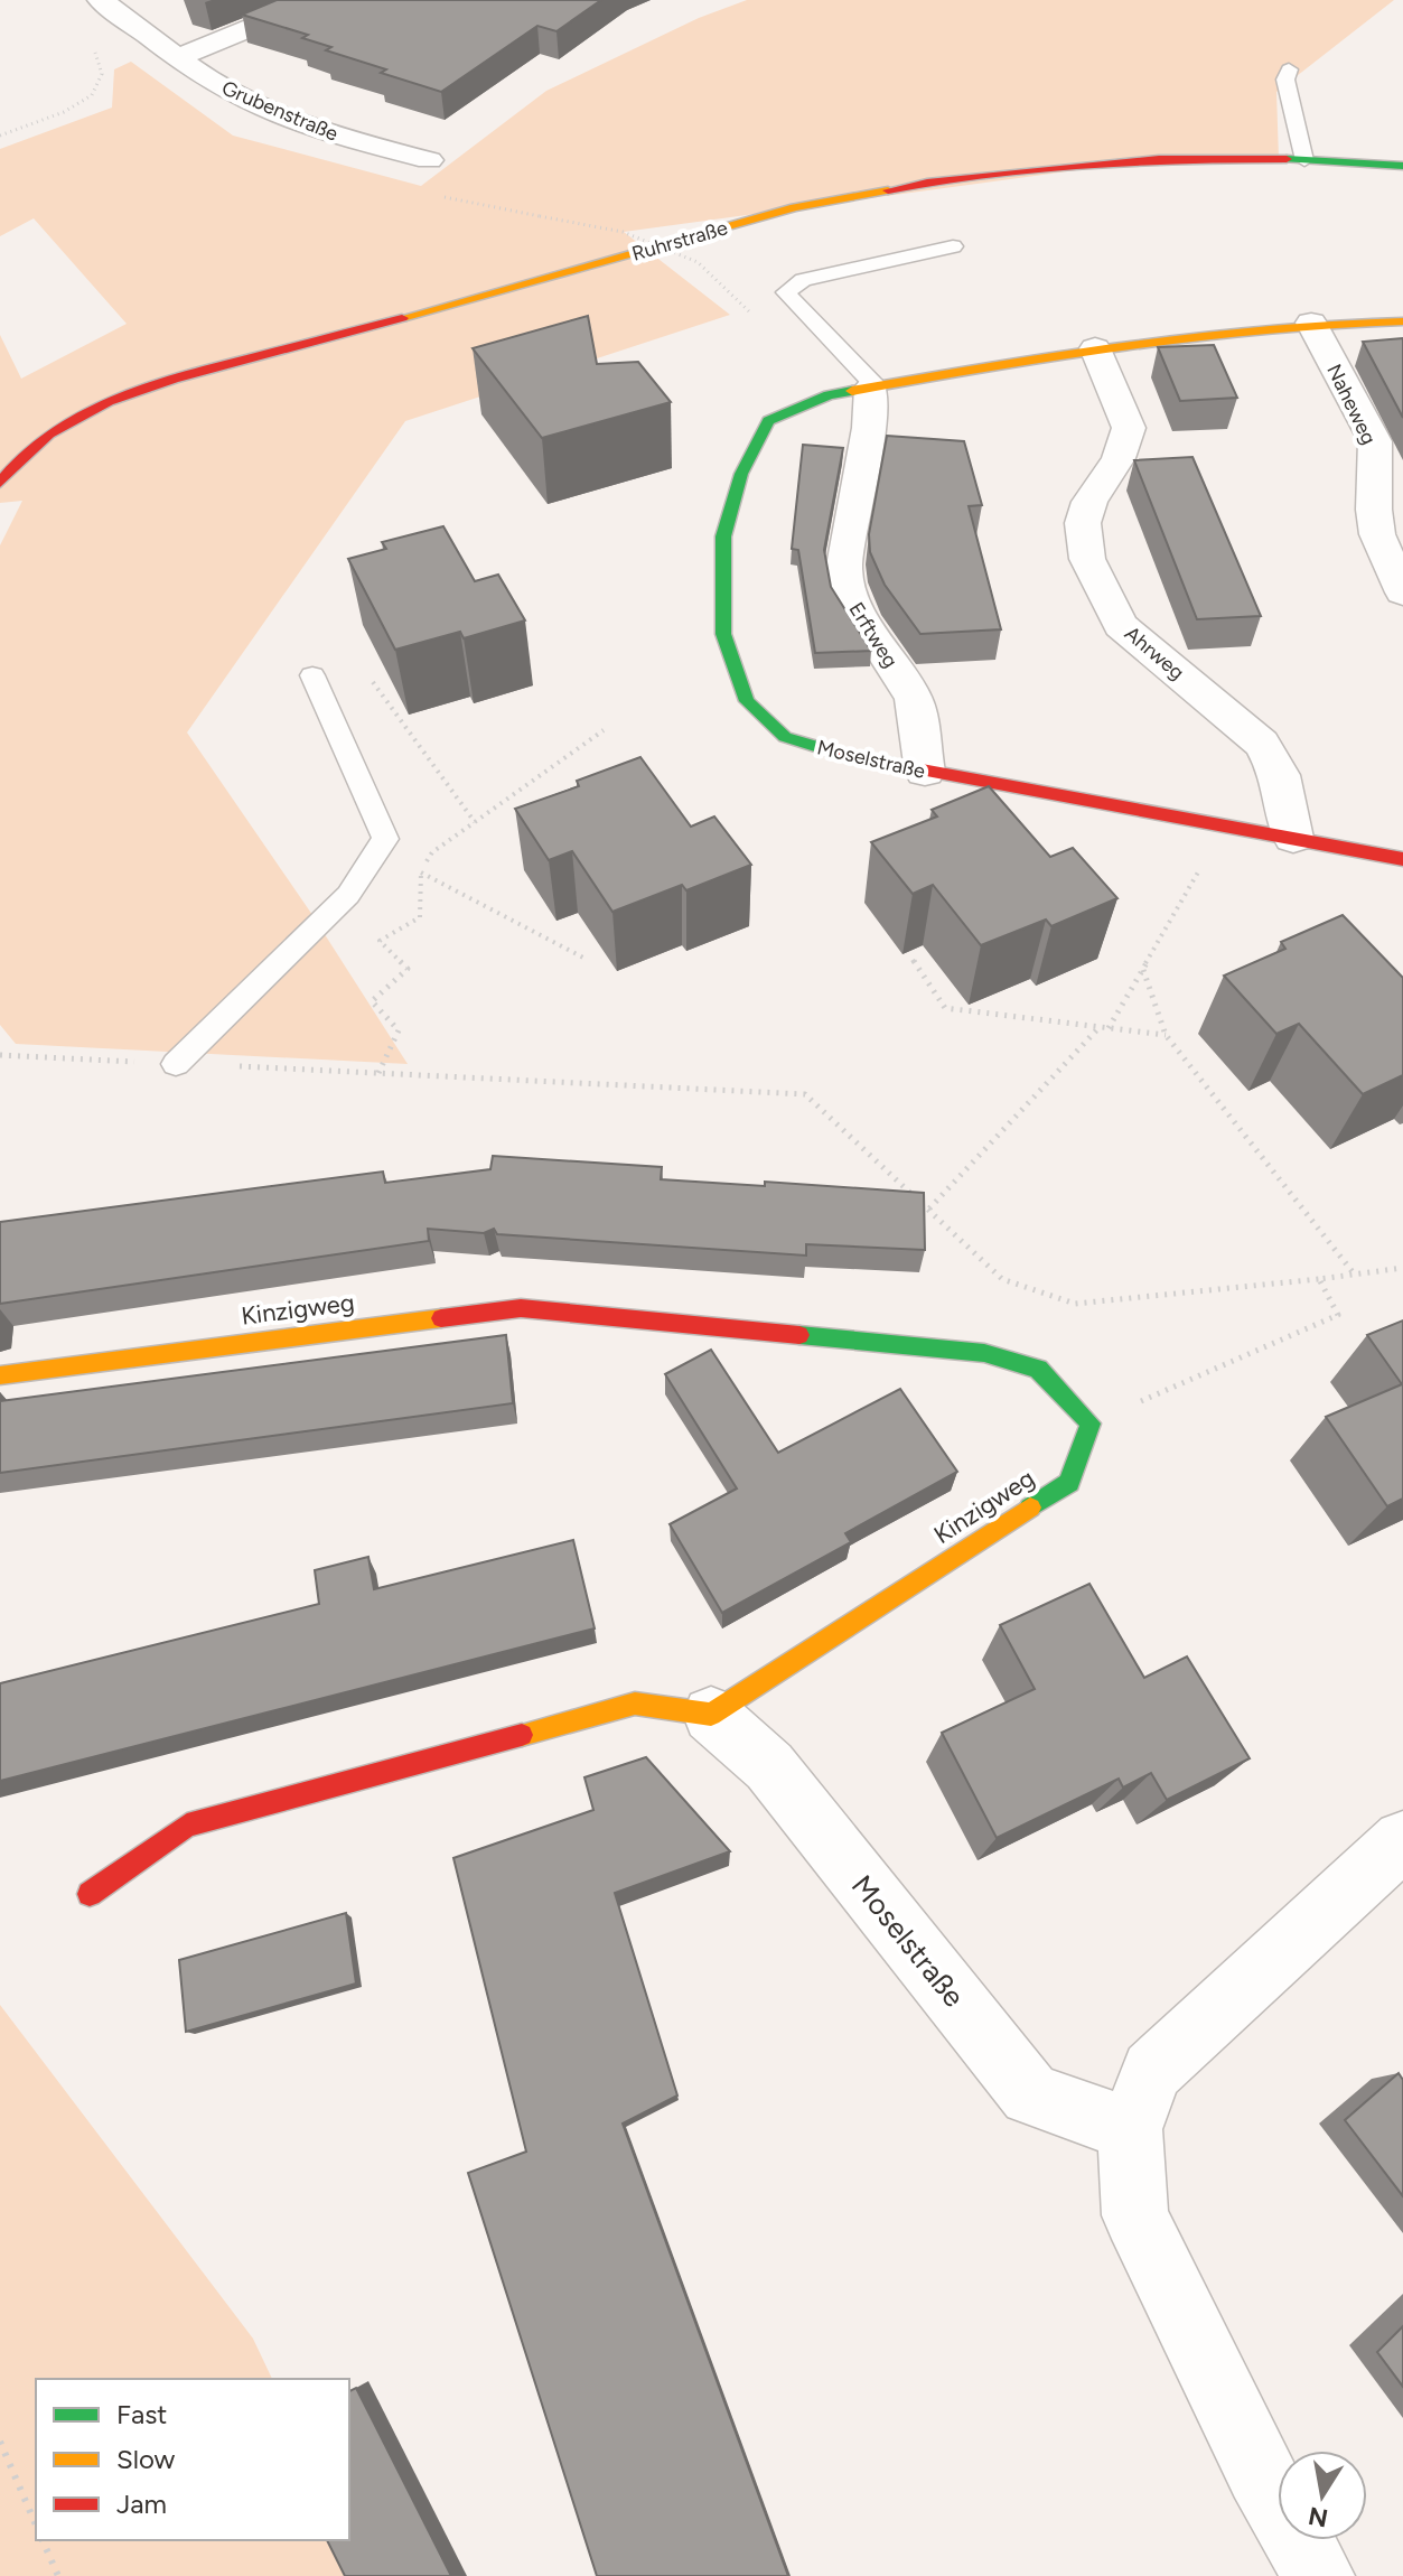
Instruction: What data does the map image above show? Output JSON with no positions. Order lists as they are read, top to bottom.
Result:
{
  "streets": {
    "street": [
      "Grubenstraße",
      "Ruhrstraße",
      "Naheweg",
      "Erftweg",
      "Ahrweg",
      "Moselstraße",
      "Kinzigweg"
    ]
  },
  "crossings": [
    ["Naheweg", "Moselstraße"],
    ["Erftweg", "Moselstraße"],
    ["Ahrweg", "Moselstraße"],
    ["Moselstraße", "Kinzigweg"]
  ],
  "legend": ["Fast", "Slow", "Jam"],
  "north": "bottom"
}
